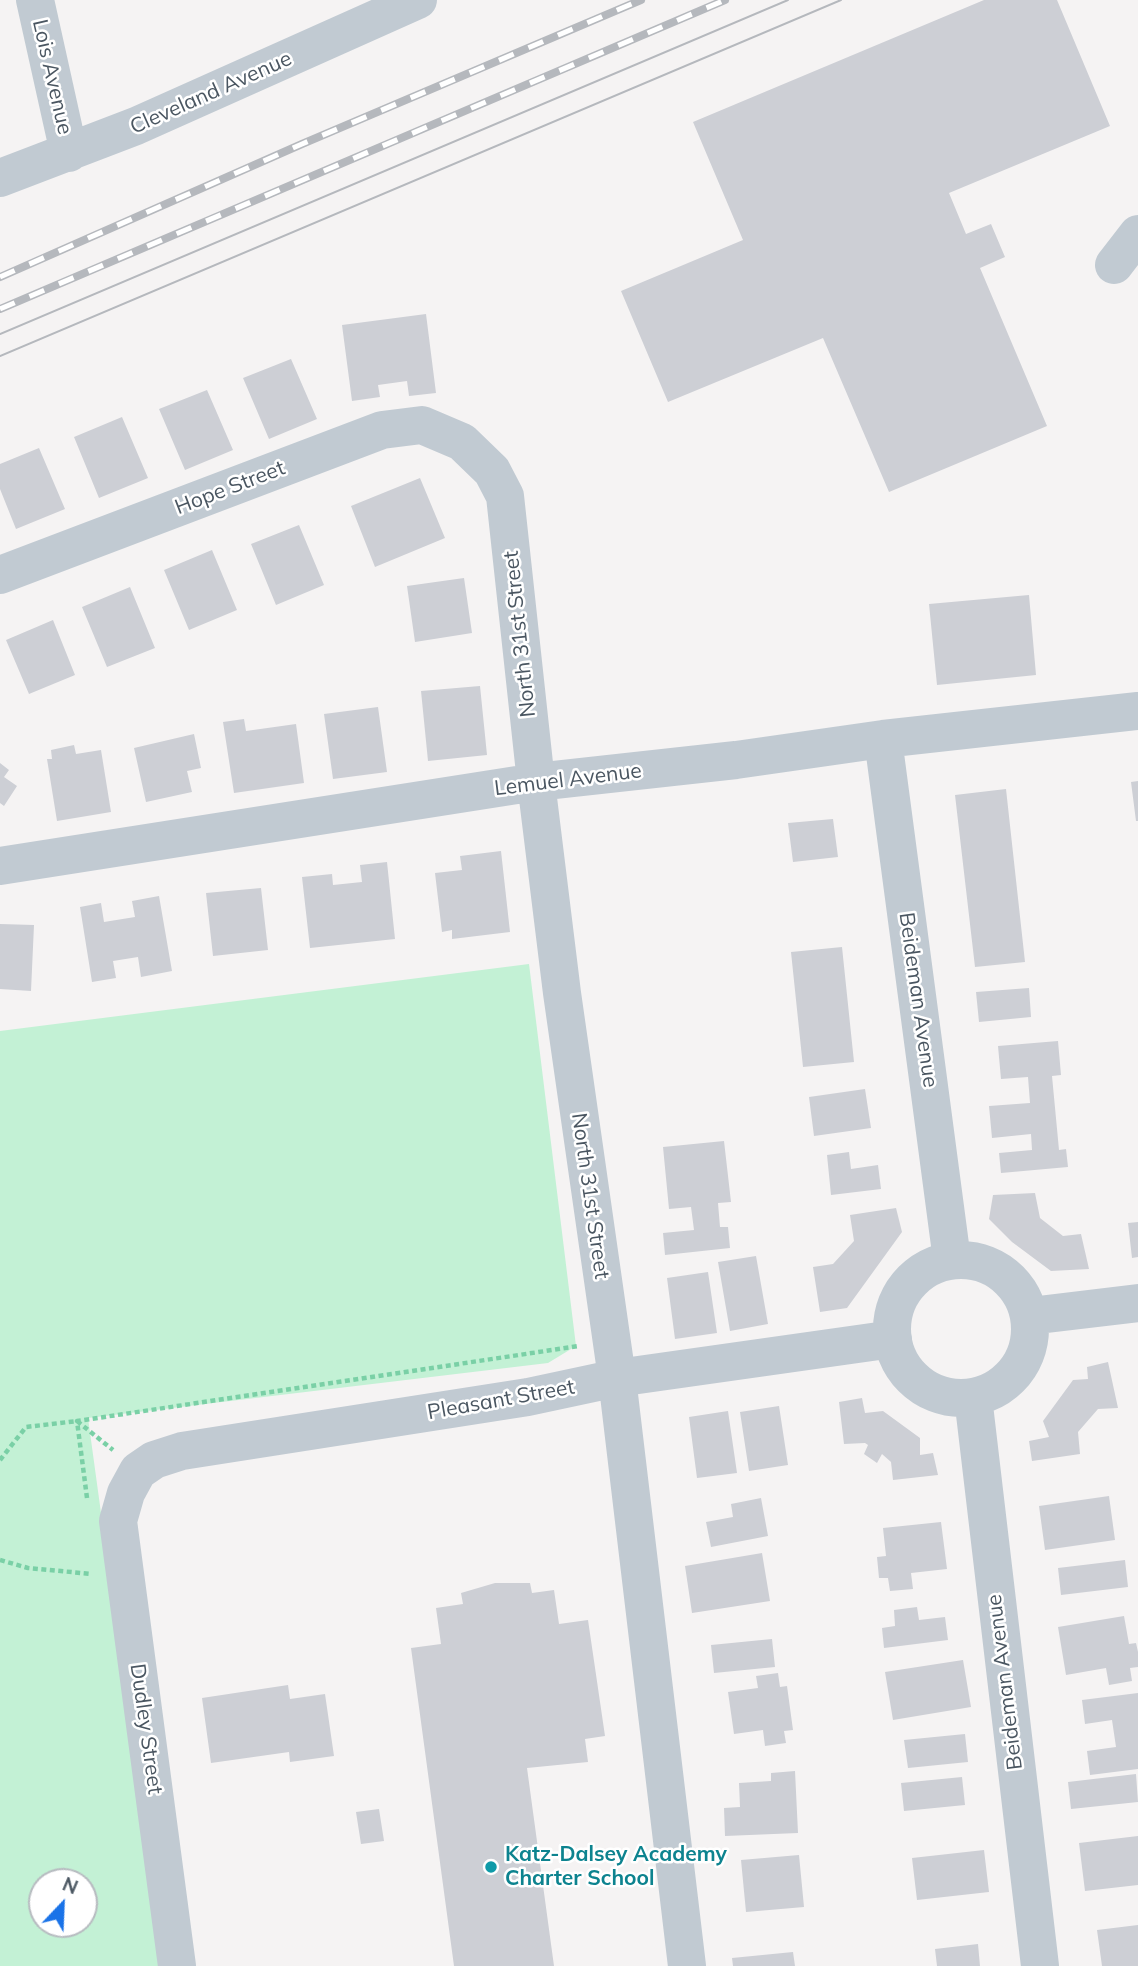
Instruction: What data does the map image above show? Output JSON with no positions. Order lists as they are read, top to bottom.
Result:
{
  "streets": {
    "street": [
      "Lois Avenue",
      "Cleveland Avenue",
      "Hope Street",
      "North 31st Street",
      "Lemuel Avenue",
      "Beideman Avenue",
      "Pleasant Street",
      "Dudley Street"
    ]
  },
  "crossings": [
    ["Lois Avenue", "Cleveland Avenue"],
    ["Hope Street", "North 31st Street"],
    ["North 31st Street", "Lemuel Avenue"],
    ["North 31st Street", "Pleasant Street"],
    ["Lemuel Avenue", "Beideman Avenue"],
    ["Beideman Avenue", "Pleasant Street"],
    ["Pleasant Street", "Dudley Street"]
  ],
  "places": ["Katz-Dalsey Academy Charter School"],
  "north": "top right"
}
